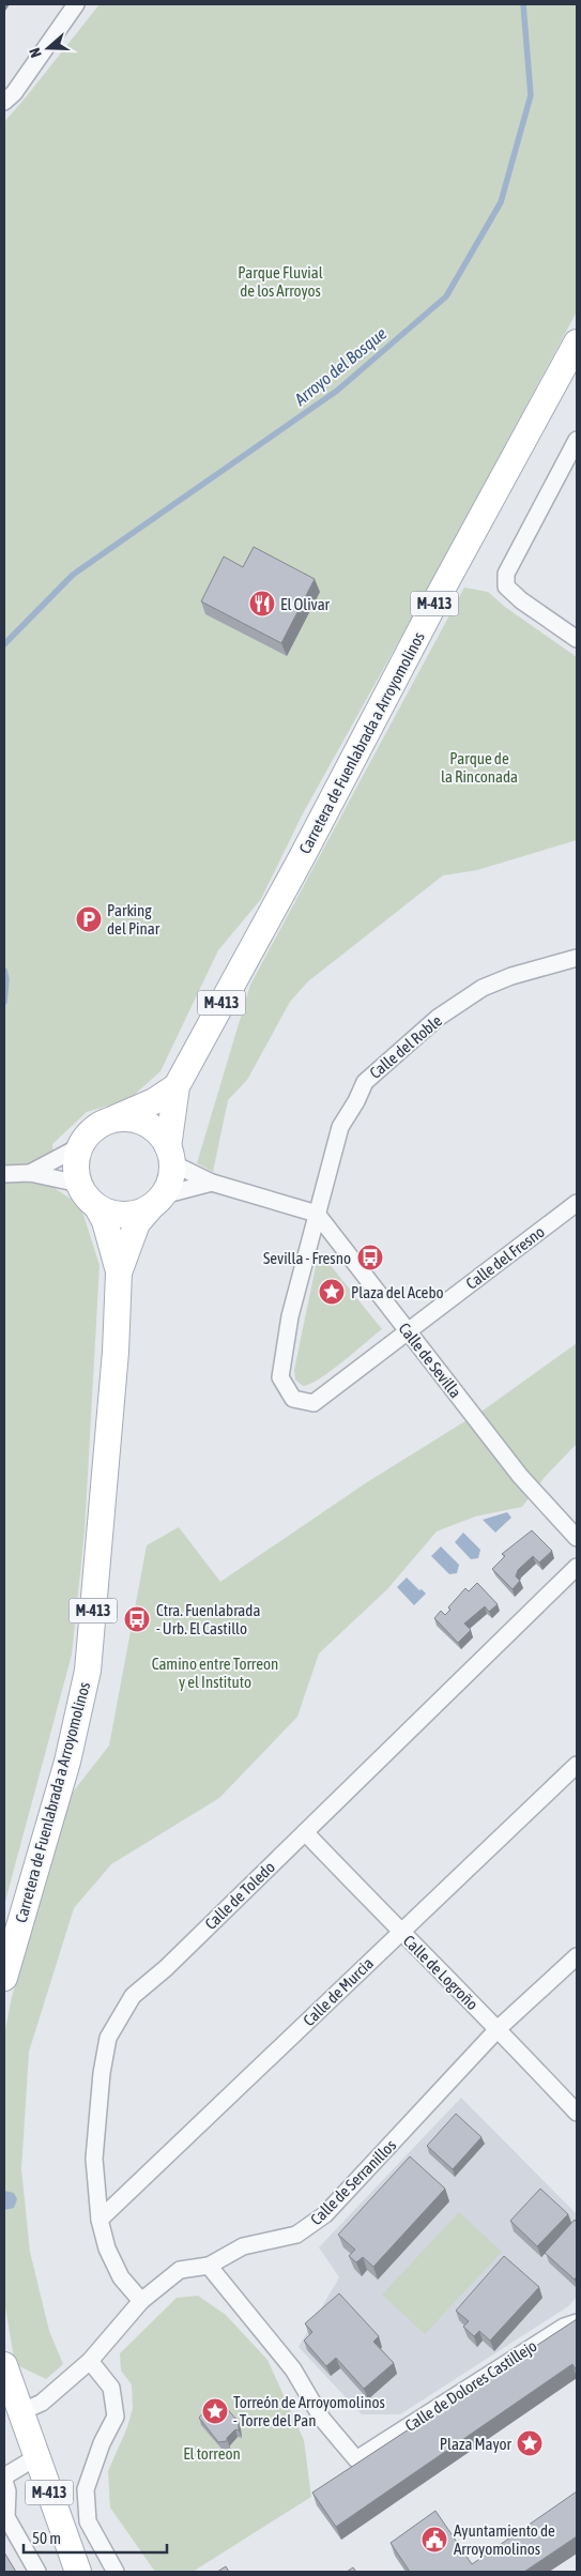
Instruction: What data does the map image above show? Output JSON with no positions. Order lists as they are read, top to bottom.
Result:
{
  "streets": {
    "main road": ["M-413", "Carretera de Fuenlabrada a Arroyomolinos"],
    "street": [
      "Calle del Roble",
      "Calle del Fresno",
      "Calle de Sevilla",
      "Calle de Toledo",
      "Calle de Logroño",
      "Calle de Murcia",
      "Calle de Serranillos",
      "Calle de Dolores Castillejo"
    ]
  },
  "crossings": [
    ["M-413", "Carretera de Fuenlabrada a Arroyomolinos"],
    ["M-413", "Calle de Serranillos"],
    ["Calle del Roble", "Calle de Sevilla"],
    ["Calle del Fresno", "Calle de Sevilla"],
    ["Calle de Toledo", "Calle de Logroño"],
    ["Calle de Toledo", "Calle de Murcia"],
    ["Calle de Toledo", "Calle de Serranillos"],
    ["Calle de Logroño", "Calle de Murcia"],
    ["Calle de Logroño", "Calle de Serranillos"],
    ["Calle de Serranillos", "Calle de Dolores Castillejo"]
  ],
  "water": ["Arroyo del Bosque"],
  "parks": [
    "Parque Fluvial de los Arroyos",
    "Parque de la Rinconada",
    "Camino entre Torreon y el Instituto",
    "El torreon"
  ],
  "places": {
    "restaurant": ["El Olivar"],
    "parking": ["Parking del Pinar"],
    "bus stop": ["Sevilla - Fresno", "Ctra. Fuenlabrada - Urb. El Castillo"],
    "place": ["Plaza del Acebo", "Torreón de Arroyomolinos - Torre del Pan", "Plaza Mayor"],
    "public building": ["Ayuntamiento de Arroyomolinos"]
  },
  "scale_bar": "50 m",
  "north": "left"
}
